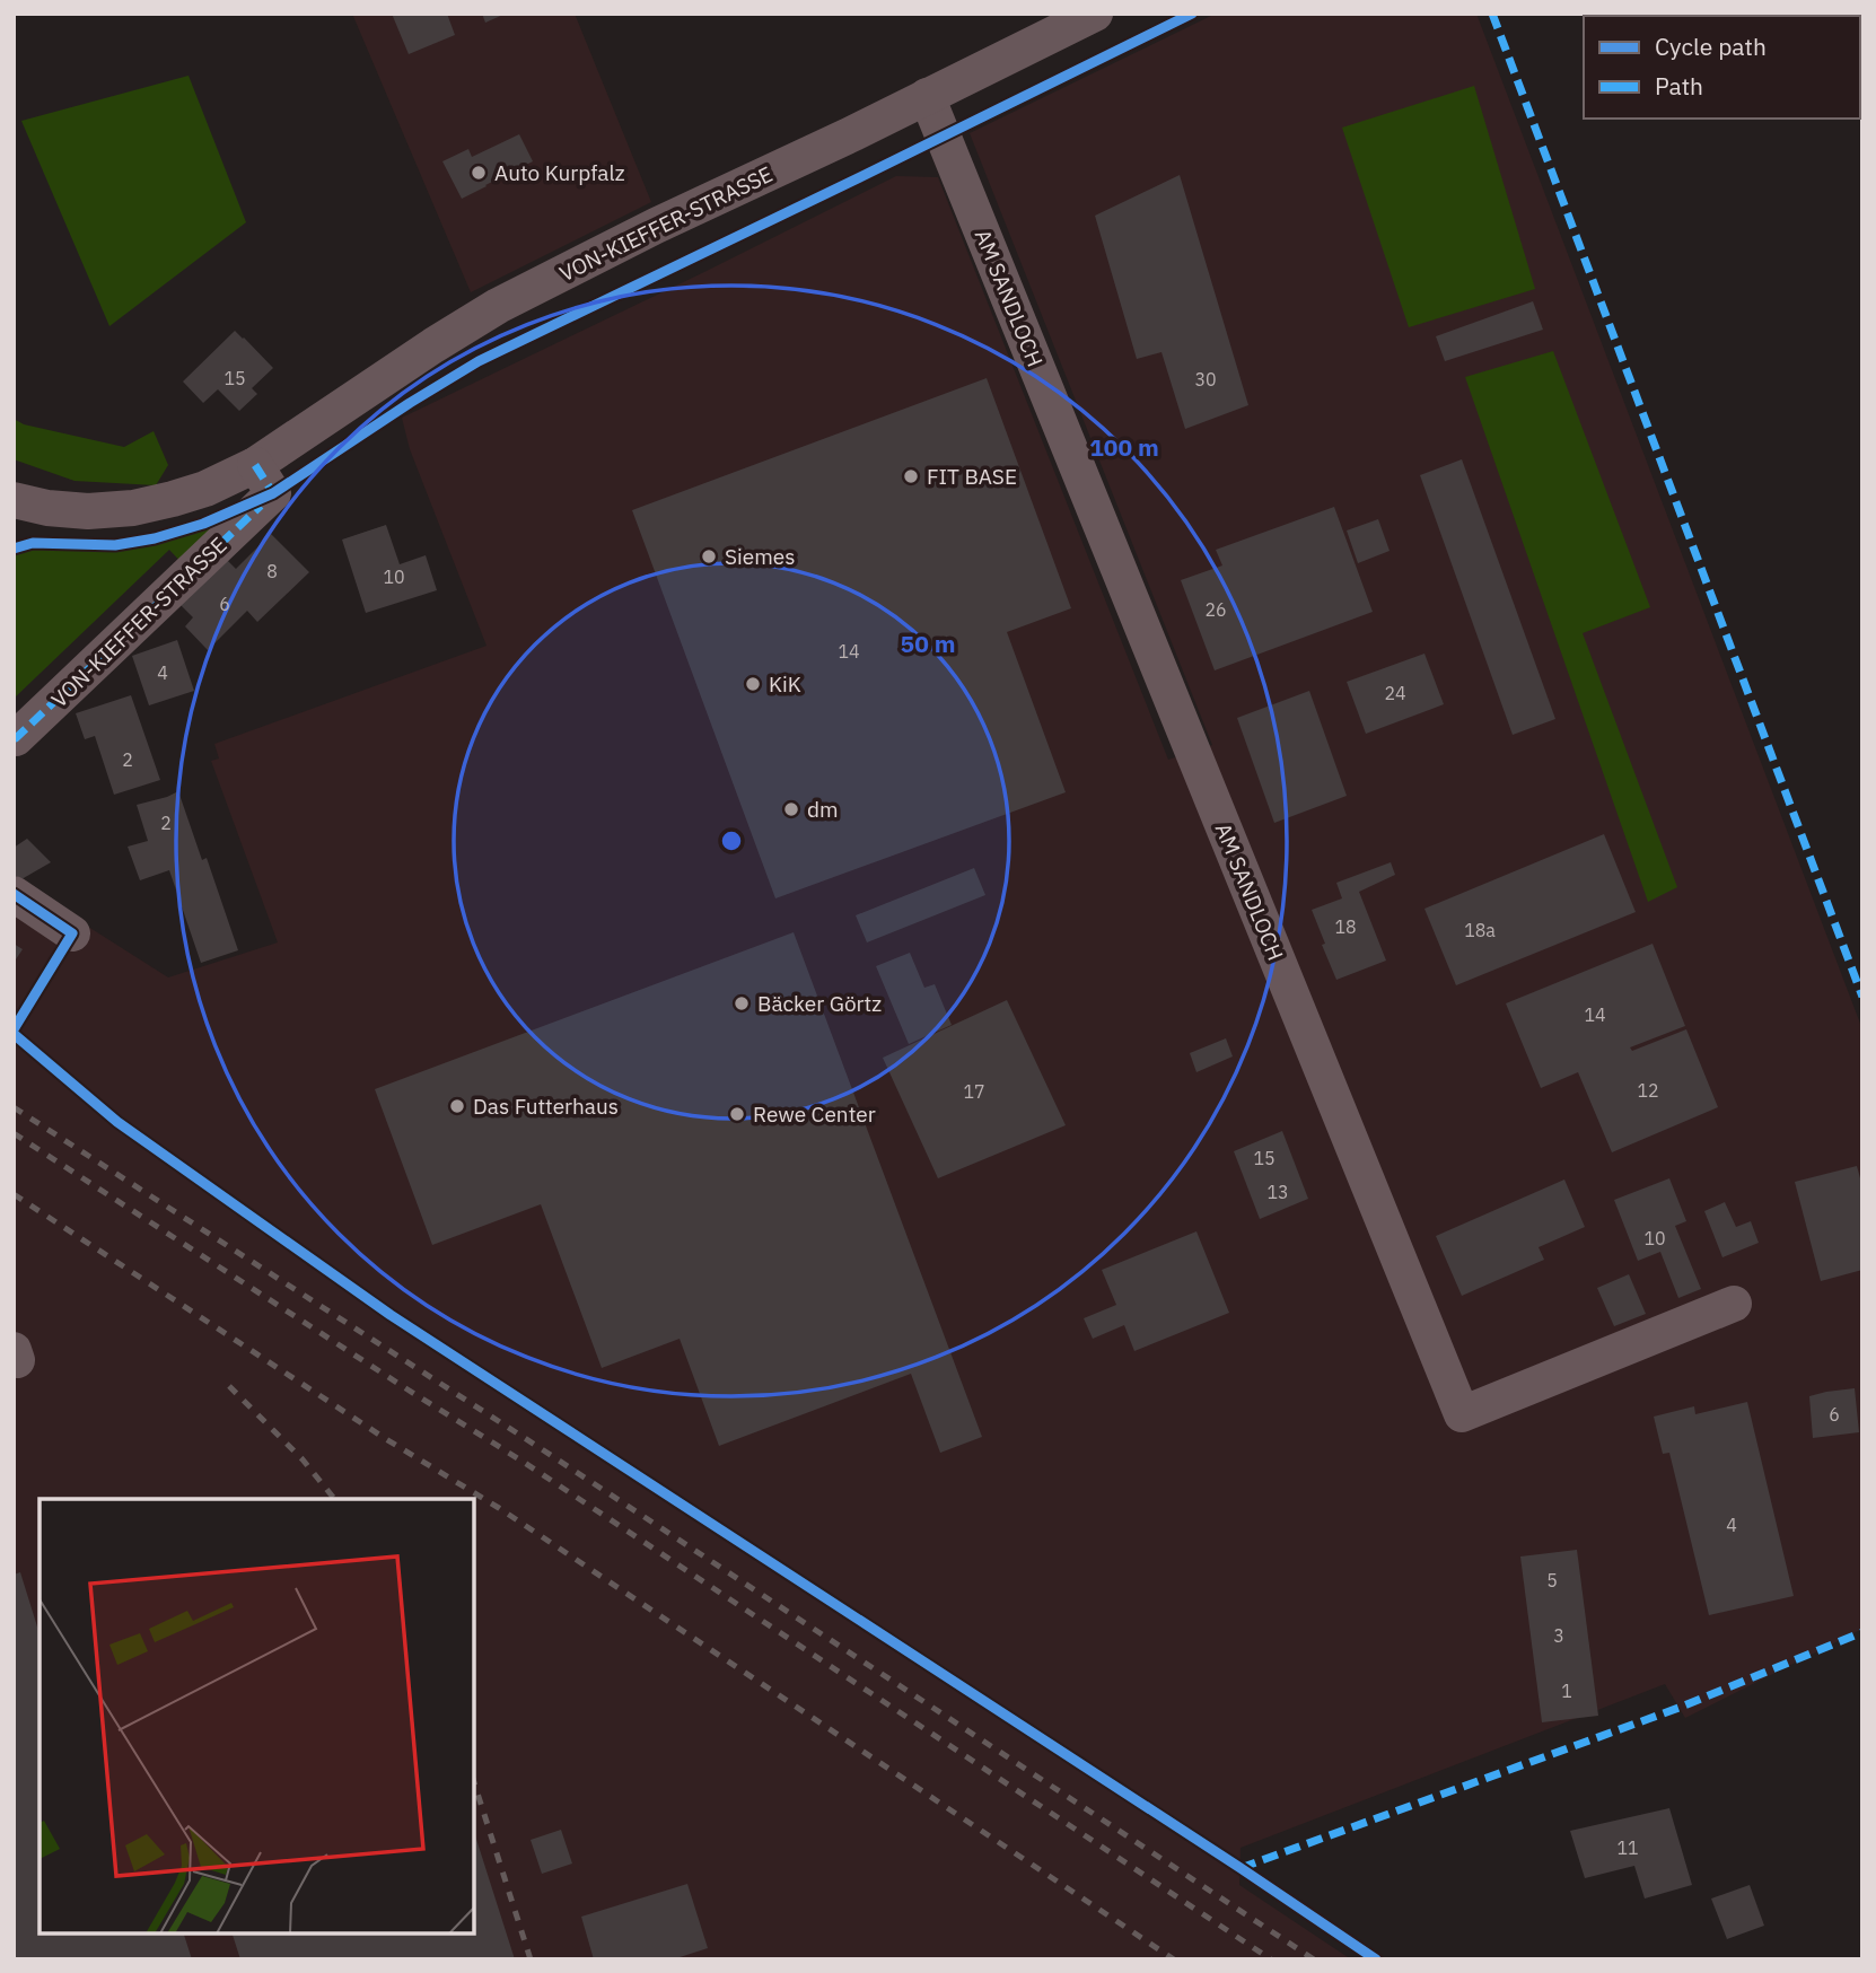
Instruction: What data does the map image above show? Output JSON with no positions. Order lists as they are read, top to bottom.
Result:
{
  "streets": {
    "street": ["VON-KIEFFER-STRASSE", "AM SANDLOCH"]
  },
  "crossings": [
    ["VON-KIEFFER-STRASSE", "AM SANDLOCH"]
  ],
  "places": [
    "Auto Kurpfalz",
    "FIT BASE",
    "Siemes",
    "KiK",
    "dm",
    "Bäcker Görtz",
    "Das Futterhaus",
    "Rewe Center"
  ],
  "house_numbers": [
    "15",
    "30",
    "8",
    "10",
    "6",
    "26",
    "14",
    "4",
    "24",
    "2",
    "2",
    "18",
    "18a",
    "14",
    "12",
    "17",
    "15",
    "13",
    "10",
    "6",
    "4",
    "5",
    "3",
    "1",
    "11"
  ],
  "legend": ["Cycle path", "Path"],
  "rings": ["100 m", "50 m"]
}
